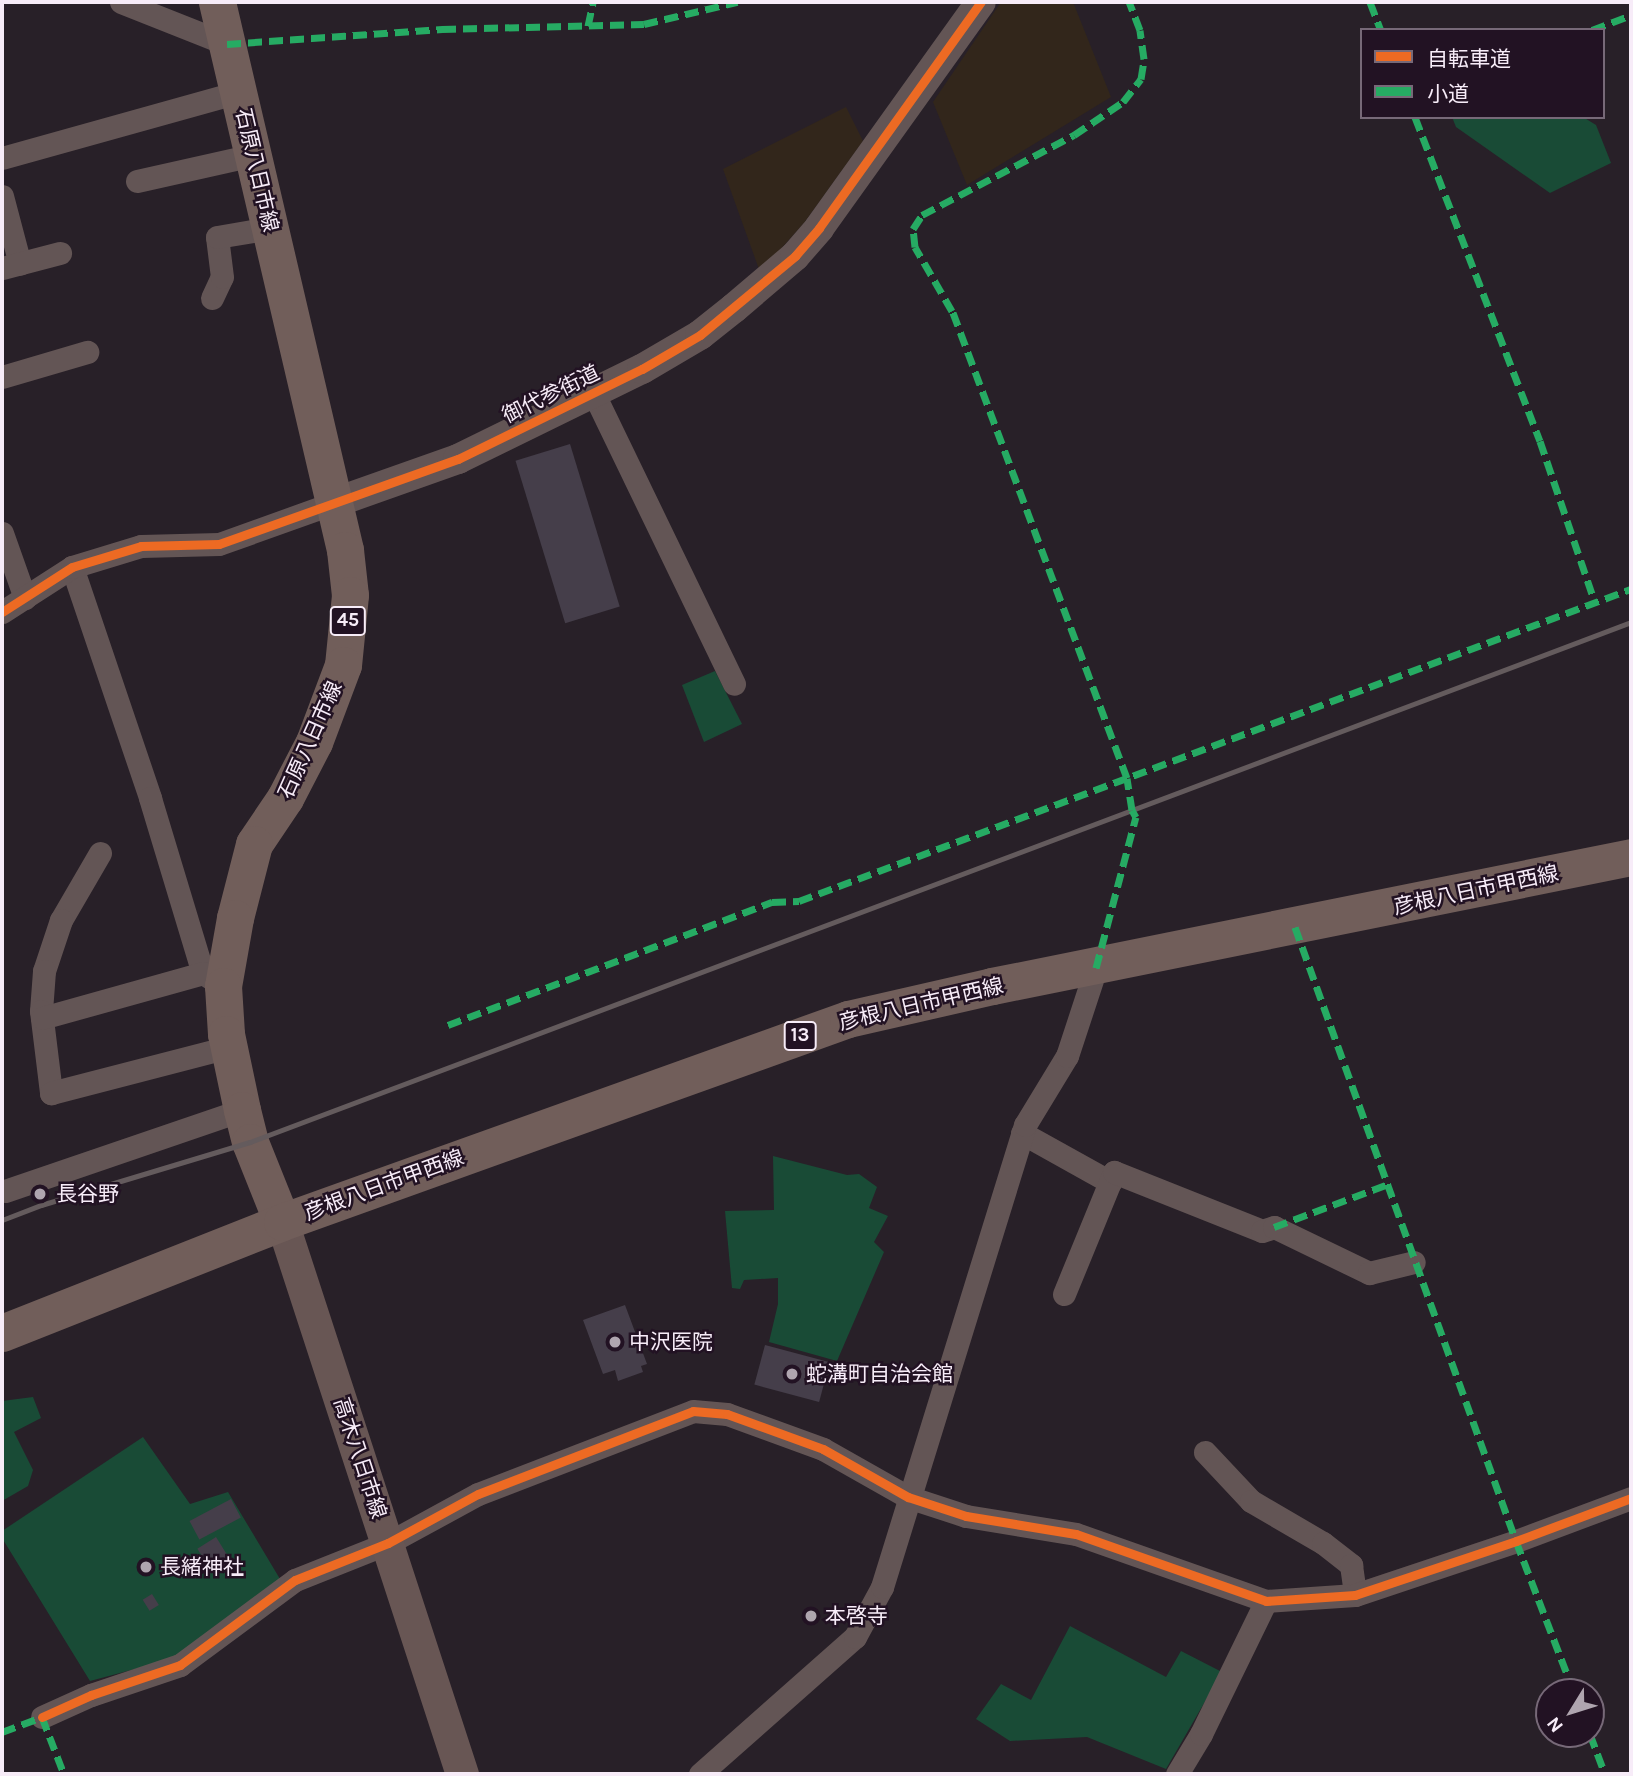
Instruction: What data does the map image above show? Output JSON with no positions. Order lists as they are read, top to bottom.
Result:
{
  "streets": {
    "main road": [
      "石原八日市線",
      "45",
      "彦根八日市甲西線",
      "13",
      "高木八日市線"
    ],
    "street": ["御代参街道"]
  },
  "crossings": [
    ["石原八日市線", "御代参街道"],
    ["石原八日市線", "彦根八日市甲西線"],
    ["石原八日市線", "高木八日市線"],
    ["彦根八日市甲西線", "高木八日市線"]
  ],
  "places": [
    "長谷野",
    "中沢医院",
    "蛇溝町自治会館",
    "長緒神社",
    "本啓寺"
  ],
  "legend": ["自転車道", "小道"],
  "north": "bottom left"
}
